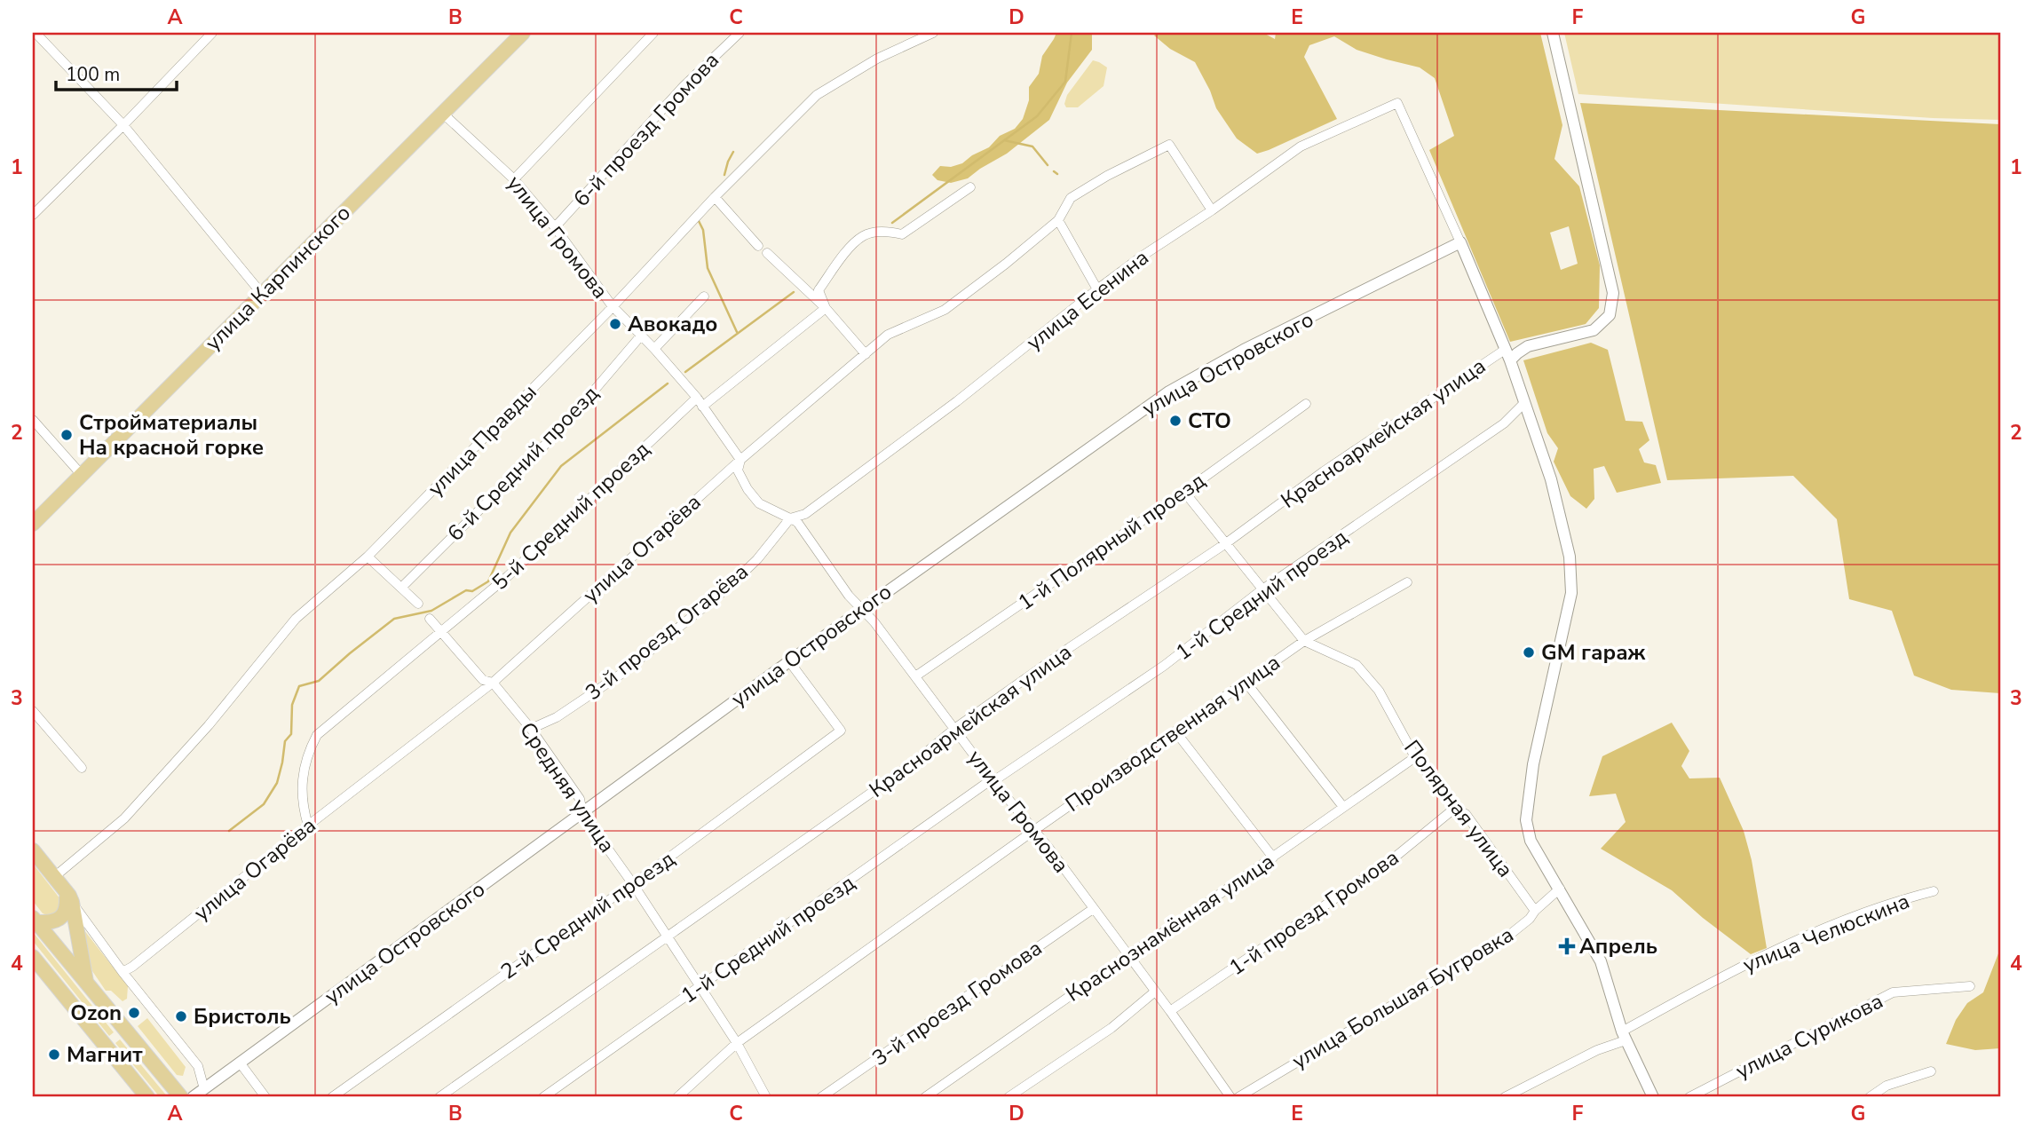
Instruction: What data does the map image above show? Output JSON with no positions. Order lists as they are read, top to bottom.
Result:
{
  "streets": {
    "main road": ["улица Карпинского"],
    "street": [
      "6-й проезд Громова",
      "улица Громова",
      "улица Есенина",
      "улица Островского",
      "Красноармейская улица",
      "улица Правды",
      "6-й Средний проезд",
      "5-й Средний проезд",
      "1-й Полярный проезд",
      "улица Огарёва",
      "1-й Средний проезд",
      "3-й проезд Огарёва",
      "Производственная улица",
      "Средняя улица",
      "Полярная улица",
      "1-й проезд Громова",
      "2-й Средний проезд",
      "Краснознамённая улица",
      "улица Челюскина",
      "улица Большая Бугровка",
      "3-й проезд Громова",
      "улица Сурикова"
    ]
  },
  "crossings": [
    ["6-й проезд Громова", "улица Громова"],
    ["улица Громова", "улица Карпинского"],
    ["улица Громова", "улица Есенина"],
    ["улица Громова", "улица Островского"],
    ["улица Громова", "Красноармейская улица"],
    ["улица Громова", "улица Правды"],
    ["улица Громова", "6-й Средний проезд"],
    ["улица Громова", "5-й Средний проезд"],
    ["улица Громова", "1-й Полярный проезд"],
    ["улица Громова", "улица Огарёва"],
    ["улица Громова", "1-й Средний проезд"],
    ["улица Громова", "3-й проезд Огарёва"],
    ["улица Громова", "Производственная улица"],
    ["улица Громова", "1-й проезд Громова"],
    ["улица Громова", "Краснознамённая улица"],
    ["улица Громова", "3-й проезд Громова"],
    ["улица Есенина", "улица Островского"],
    ["улица Есенина", "улица Огарёва"],
    ["улица Есенина", "3-й проезд Огарёва"],
    ["улица Островского", "Средняя улица"],
    ["улица Островского", "2-й Средний проезд"],
    ["Красноармейская улица", "Средняя улица"],
    ["Красноармейская улица", "Полярная улица"],
    ["5-й Средний проезд", "улица Огарёва"],
    ["5-й Средний проезд", "Средняя улица"],
    ["1-й Полярный проезд", "Полярная улица"],
    ["улица Огарёва", "Средняя улица"],
    ["1-й Средний проезд", "Средняя улица"],
    ["1-й Средний проезд", "Полярная улица"],
    ["3-й проезд Огарёва", "Средняя улица"],
    ["Производственная улица", "Средняя улица"],
    ["Производственная улица", "Полярная улица"],
    ["Средняя улица", "2-й Средний проезд"],
    ["Полярная улица", "1-й проезд Громова"],
    ["Полярная улица", "Краснознамённая улица"],
    ["Полярная улица", "улица Большая Бугровка"]
  ],
  "places": {
    "other": [
      "Авокадо",
      "СТО",
      "Стройматериалы На красной горке",
      "GM гараж",
      "Ozon",
      "Бристоль",
      "Магнит"
    ],
    "health": ["Апрель"]
  },
  "scale_bar": "100 m",
  "grid": {
    "columns": [
      "A",
      "B",
      "C",
      "D",
      "E",
      "F",
      "G"
    ],
    "rows": [
      "1",
      "2",
      "3",
      "4"
    ]
  }
}
